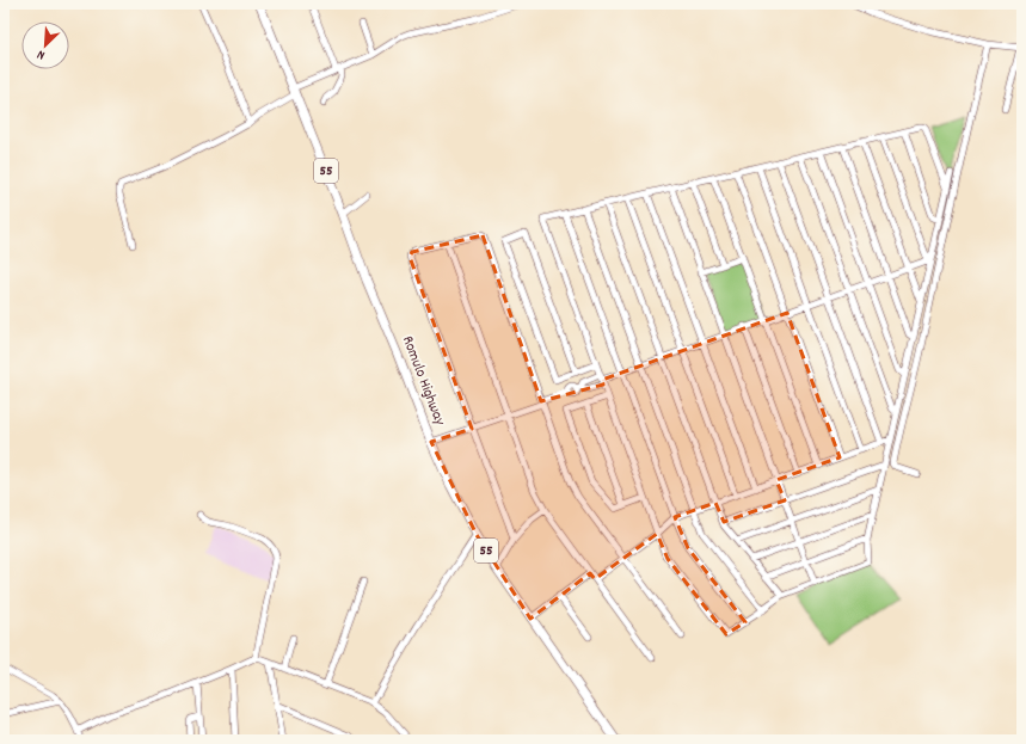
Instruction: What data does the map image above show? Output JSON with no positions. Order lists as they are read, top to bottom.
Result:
{
  "streets": {
    "highway": ["55", "Romulo Highway"]
  },
  "north": "bottom left"
}
